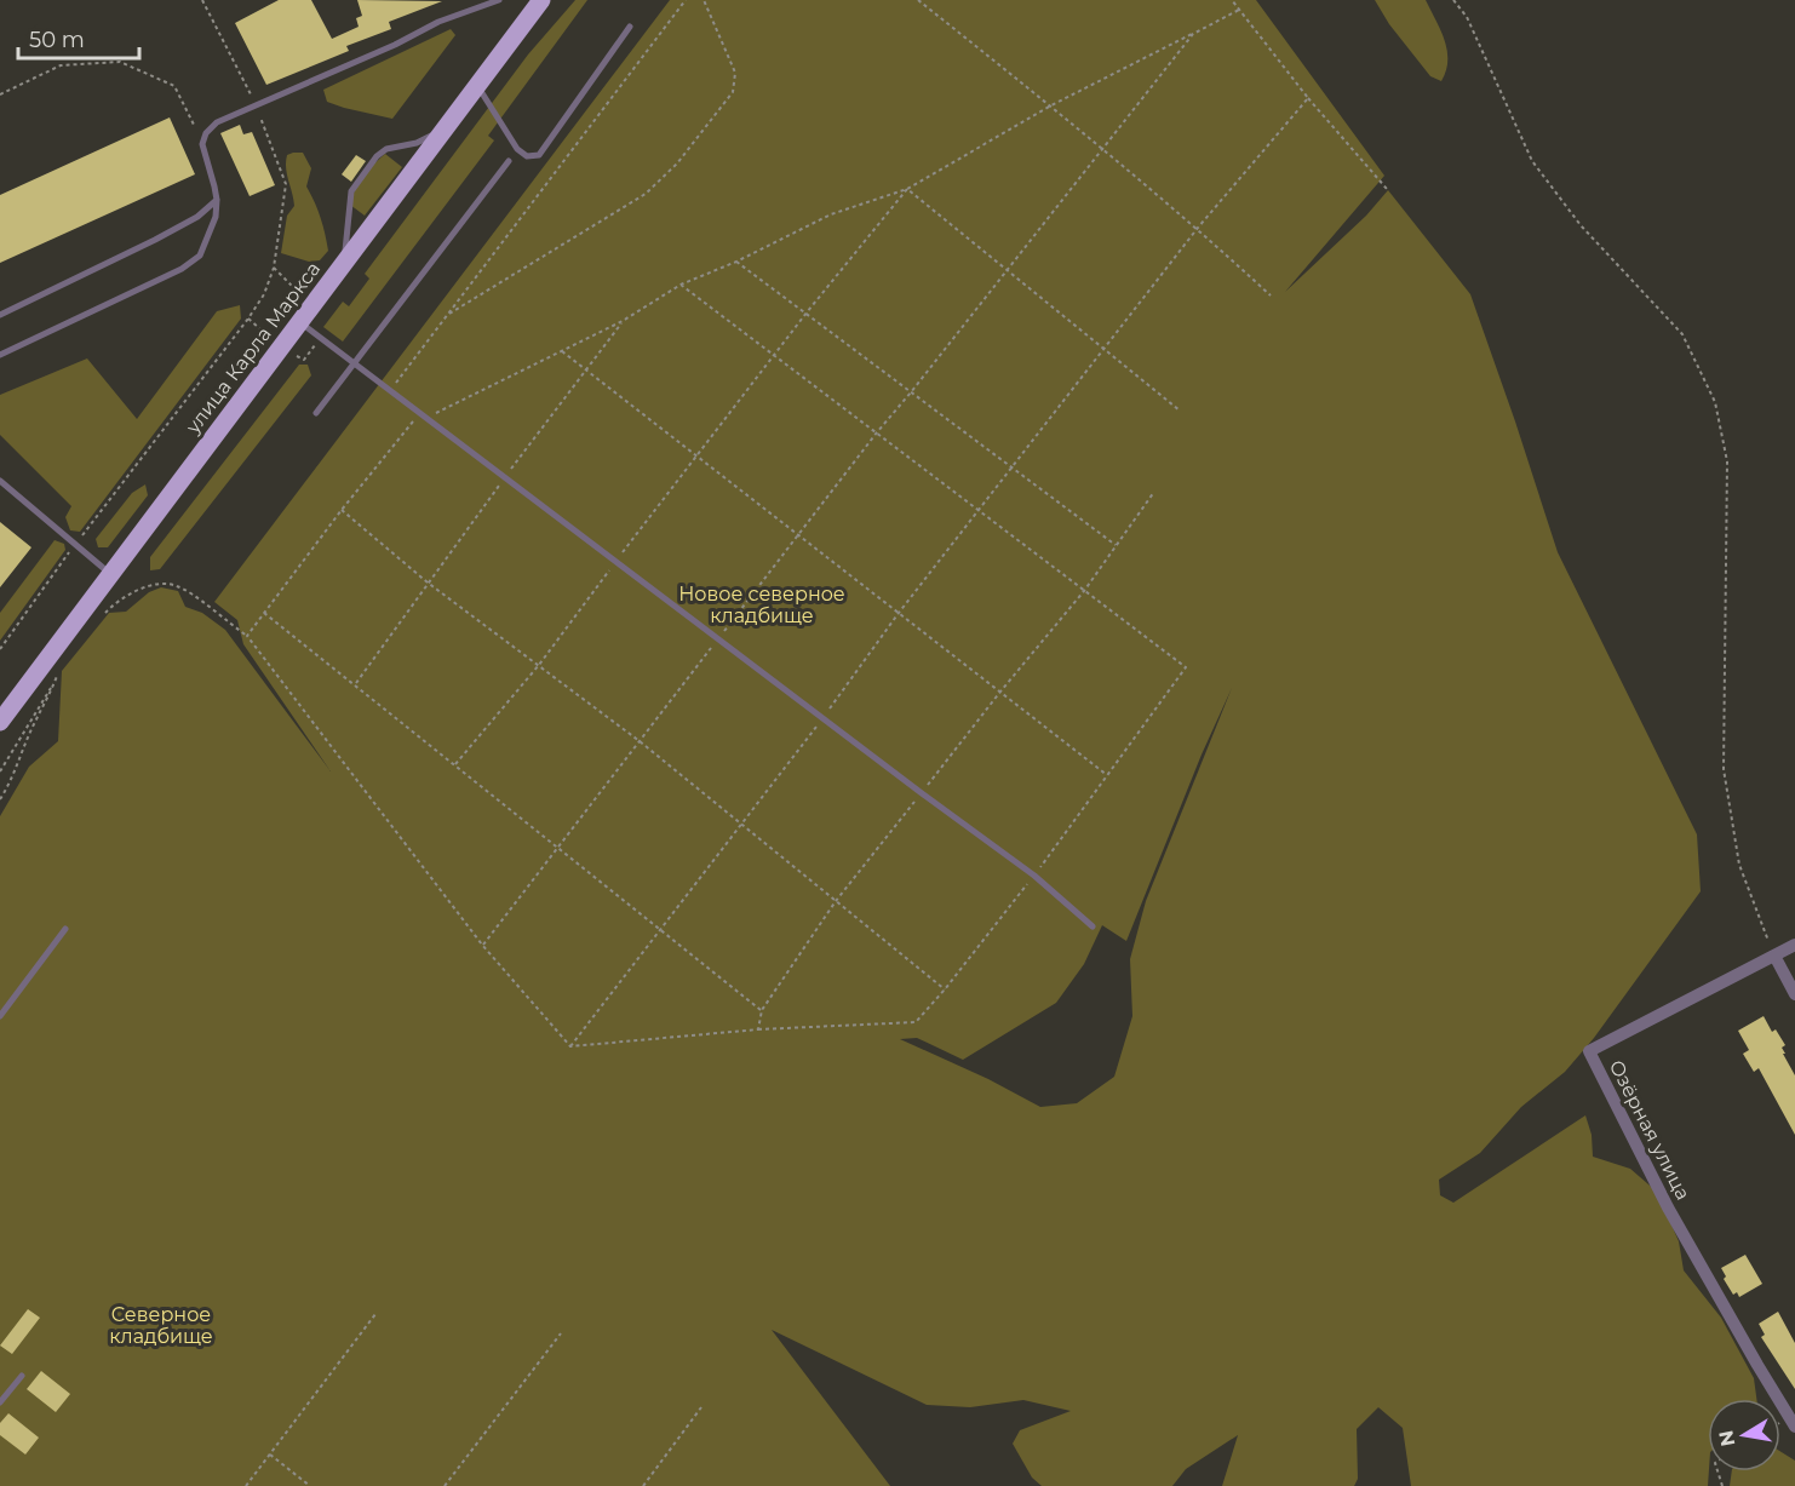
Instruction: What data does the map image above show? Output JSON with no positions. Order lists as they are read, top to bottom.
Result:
{
  "streets": {
    "main road": ["улица Карла Маркса"],
    "street": ["Озёрная улица"]
  },
  "parks": ["Новое северное кладбище", "Северное кладбище"],
  "scale_bar": "50 m",
  "north": "left"
}
